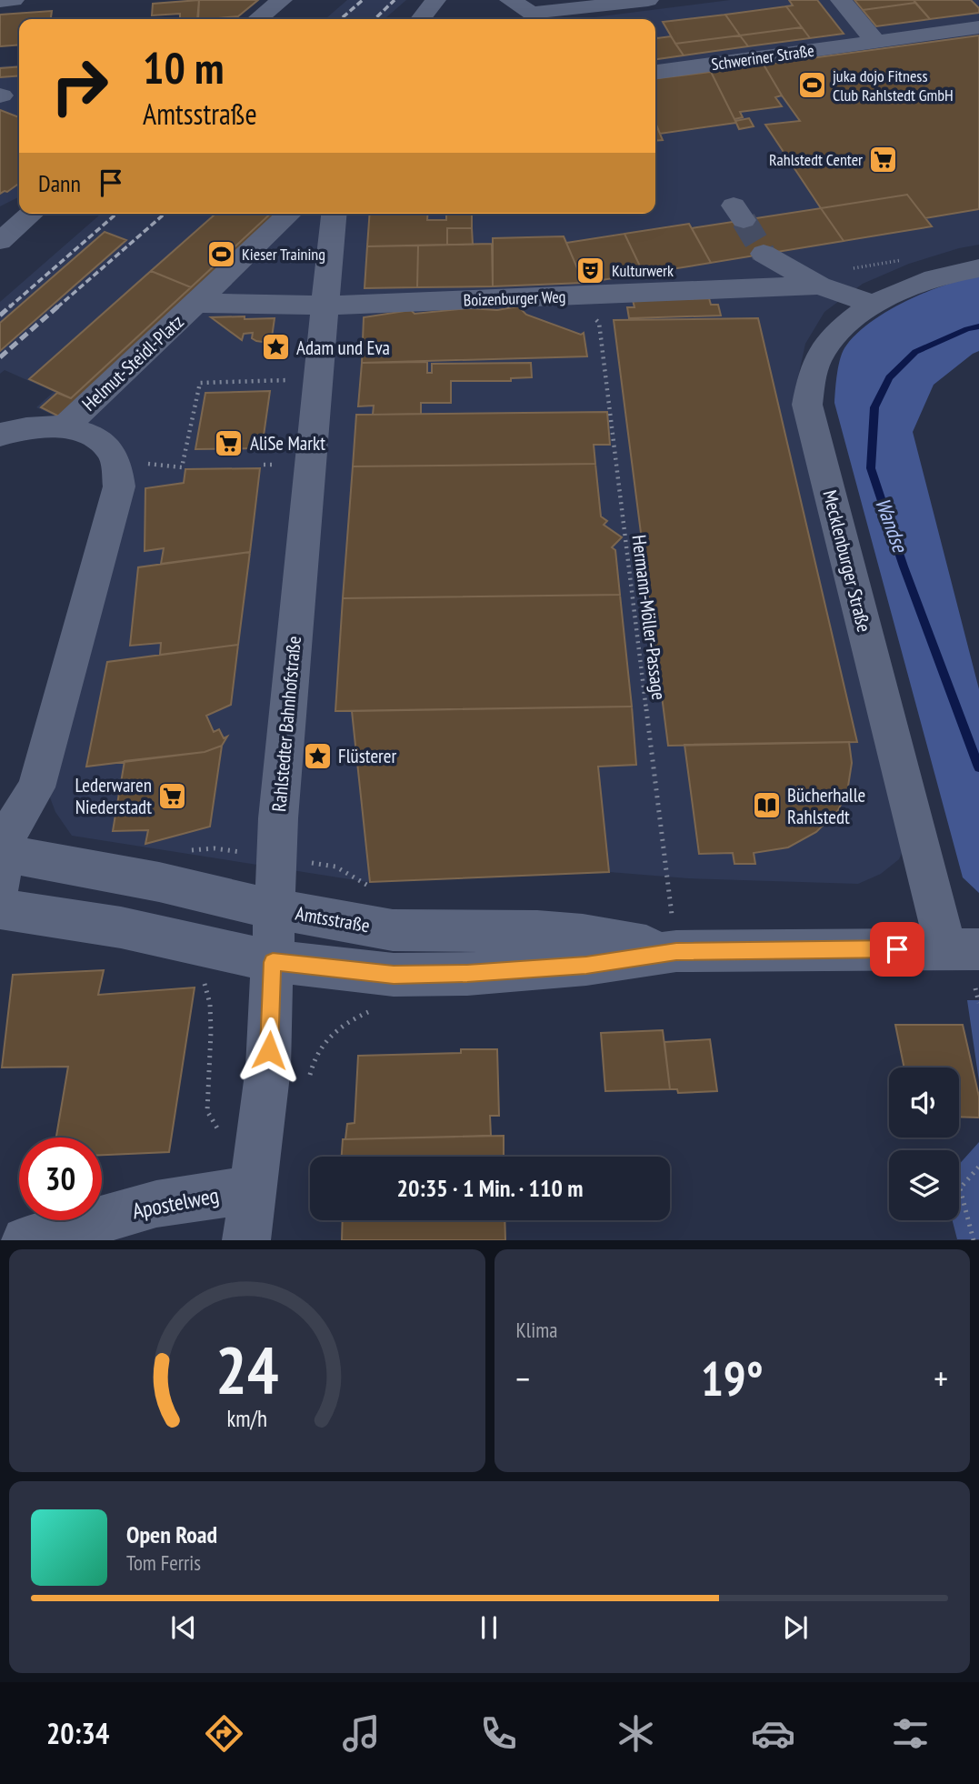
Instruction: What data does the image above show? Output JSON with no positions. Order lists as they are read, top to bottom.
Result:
{
  "streets": {
    "street": [
      "Schweriner Straße",
      "Boizenburger Weg",
      "Helmut-Steidl-Platz",
      "Mecklenburger Straße",
      "Rahlstedter Bahnhofstraße",
      "Amtsstraße",
      "Apostelweg"
    ],
    "path": ["Hermann-Möller-Passage"]
  },
  "crossings": [
    ["Boizenburger Weg", "Helmut-Steidl-Platz"],
    ["Boizenburger Weg", "Mecklenburger Straße"],
    ["Boizenburger Weg", "Hermann-Möller-Passage"],
    ["Boizenburger Weg", "Rahlstedter Bahnhofstraße"],
    ["Helmut-Steidl-Platz", "Rahlstedter Bahnhofstraße"],
    ["Mecklenburger Straße", "Amtsstraße"],
    ["Hermann-Möller-Passage", "Amtsstraße"],
    ["Rahlstedter Bahnhofstraße", "Amtsstraße"],
    ["Rahlstedter Bahnhofstraße", "Apostelweg"]
  ],
  "water": ["Wandse"],
  "places": {
    "sports": ["juka dojo Fitness Club Rahlstedt GmbH", "Kieser Training"],
    "supermarket": ["Rahlstedt Center", "AliSe Markt", "Lederwaren Niederstadt"],
    "theatre": ["Kulturwerk"],
    "place": ["Adam und Eva", "Flüsterer"],
    "library": ["Bücherhalle Rahlstedt"]
  },
  "page": {
    "turn": ["10 m", "Amtsstraße"],
    "then": "Dann",
    "limit": "30",
    "trip": "20:35 · 1 Min. · 110 m",
    "tile": "Klima",
    "heat": ["−", "19°", "+"],
    "song": ["Open Road", "Tom Ferris"],
    "tabs": "20:34",
    "gauge": ["24", "km/h"]
  }
}
